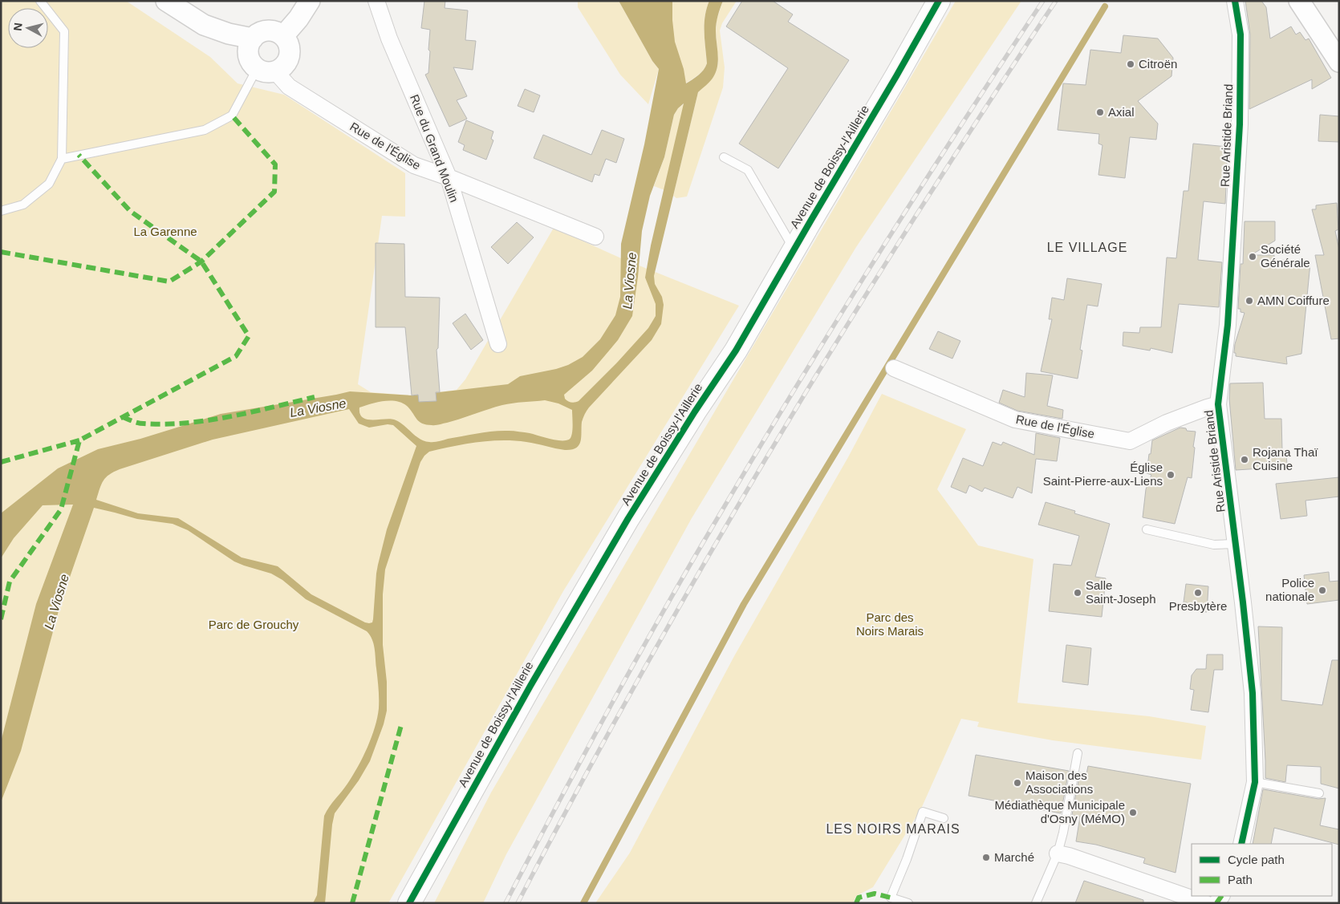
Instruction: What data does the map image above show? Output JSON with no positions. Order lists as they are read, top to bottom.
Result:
{
  "streets": {
    "main road": ["Avenue de Boissy-l'Aillerie"],
    "street": ["Rue Aristide Briand", "Rue de l'Église", "Rue du Grand Moulin"]
  },
  "crossings": [
    ["Rue Aristide Briand", "Rue de l'Église"],
    ["Rue de l'Église", "Rue du Grand Moulin"]
  ],
  "districts": ["LE VILLAGE", "LES NOIRS MARAIS"],
  "water": ["La Viosne"],
  "parks": ["La Garenne", "Parc des Noirs Marais", "Parc de Grouchy"],
  "places": [
    "Citroën",
    "Axial",
    "Société Générale",
    "AMN Coiffure",
    "Rojana Thaï Cuisine",
    "Église Saint-Pierre-aux-Liens",
    "Police nationale",
    "Salle Saint-Joseph",
    "Presbytère",
    "Maison des Associations",
    "Médiathèque Municipale d'Osny (MéMO)",
    "Marché"
  ],
  "legend": ["Cycle path", "Path"],
  "north": "left"
}
